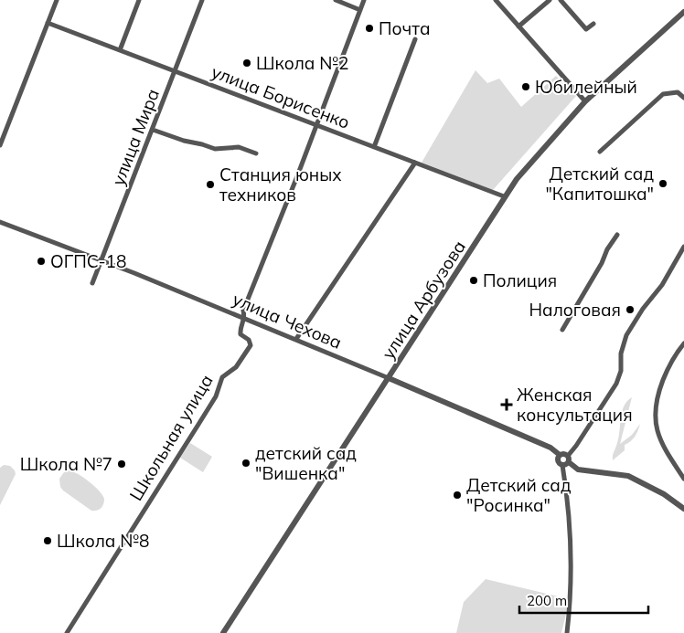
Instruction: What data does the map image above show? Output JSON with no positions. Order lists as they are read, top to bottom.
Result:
{
  "streets": {
    "street": [
      "улица Борисенко",
      "улица Мира",
      "улица Арбузова",
      "улица Чехова",
      "Школьная улица"
    ]
  },
  "crossings": [
    ["улица Борисенко", "улица Мира"],
    ["улица Борисенко", "улица Арбузова"],
    ["улица Борисенко", "Школьная улица"],
    ["улица Мира", "улица Чехова"],
    ["улица Арбузова", "улица Чехова"],
    ["улица Чехова", "Школьная улица"]
  ],
  "places": {
    "other": [
      "Почта",
      "Школа №2",
      "Юбилейный",
      "Детский сад \"Капитошка\"",
      "Станция юных техников",
      "ОГПС-18",
      "Полиция",
      "Налоговая",
      "детский сад \"Вишенка\"",
      "Школа №7",
      "Детский сад \"Росинка\"",
      "Школа №8"
    ],
    "health": ["Женская консультация"]
  },
  "scale_bar": "200 m"
}
